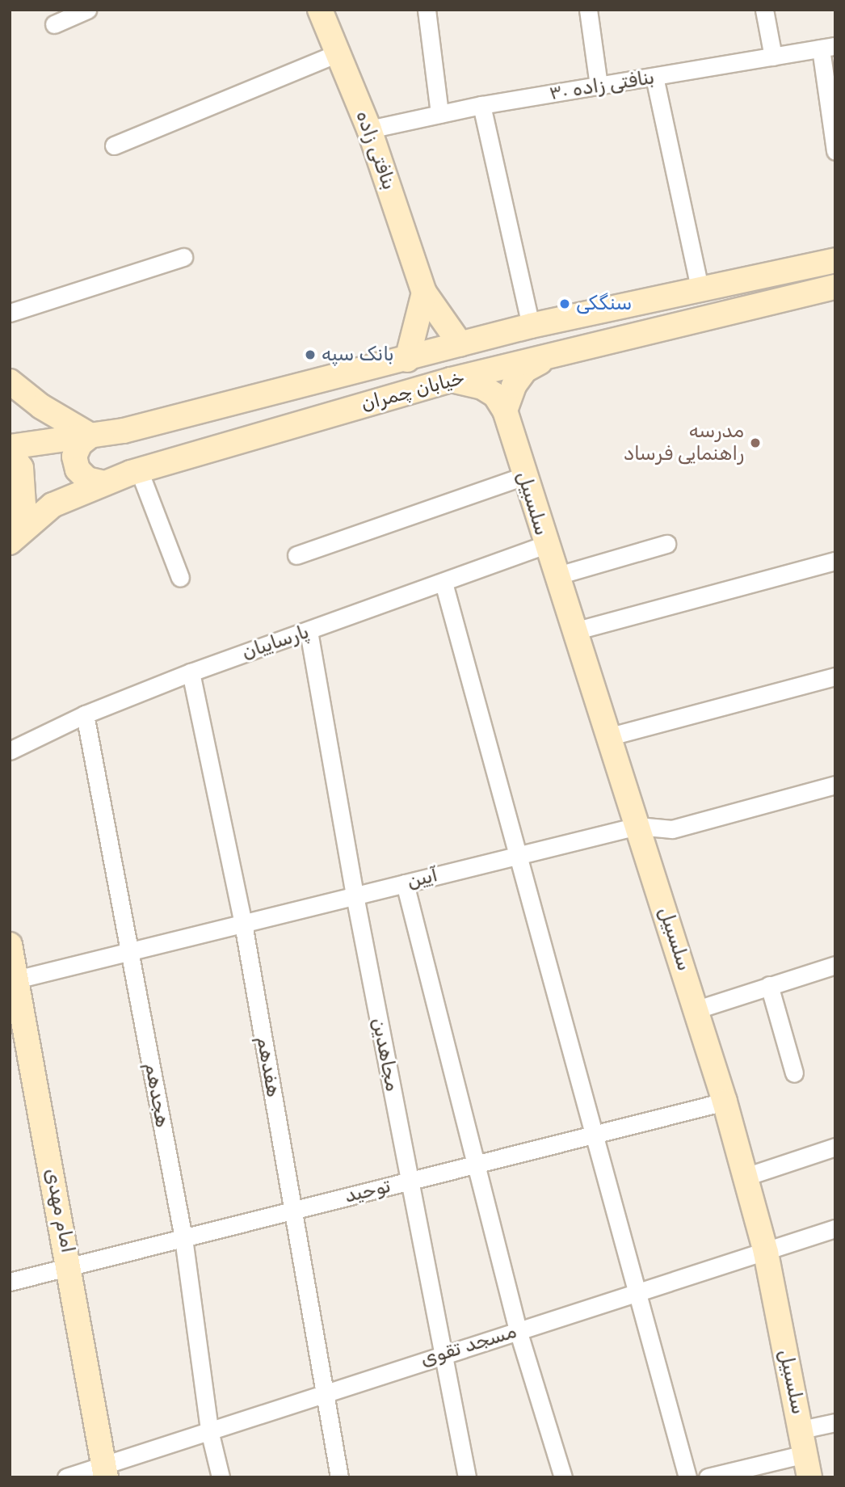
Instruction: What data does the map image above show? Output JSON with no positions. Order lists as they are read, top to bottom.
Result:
{
  "streets": {
    "main road": [
      "بنافتی زاده",
      "خیابان چمران",
      "سلسبیل",
      "امام مهدی"
    ],
    "street": [
      "بنافتی زاده ۳۰",
      "پارساییان",
      "آیین",
      "مجاهدین",
      "هفدهم",
      "هجدهم",
      "توحید",
      "مسجد تقوی"
    ]
  },
  "crossings": [
    ["بنافتی زاده ۳۰", "بنافتی زاده"],
    ["بنافتی زاده", "خیابان چمران"],
    ["خیابان چمران", "سلسبیل"],
    ["سلسبیل", "پارساییان"],
    ["سلسبیل", "آیین"],
    ["سلسبیل", "توحید"],
    ["سلسبیل", "مسجد تقوی"],
    ["پارساییان", "مجاهدین"],
    ["پارساییان", "هفدهم"],
    ["پارساییان", "هجدهم"],
    ["آیین", "مجاهدین"],
    ["آیین", "هفدهم"],
    ["آیین", "هجدهم"],
    ["آیین", "امام مهدی"],
    ["مجاهدین", "توحید"],
    ["مجاهدین", "مسجد تقوی"],
    ["هفدهم", "توحید"],
    ["هفدهم", "مسجد تقوی"],
    ["هجدهم", "توحید"],
    ["هجدهم", "مسجد تقوی"],
    ["توحید", "امام مهدی"],
    ["امام مهدی", "مسجد تقوی"]
  ],
  "places": ["سنگکی", "بانک سپه", "مدرسه راهنمایی فرساد"]
}
